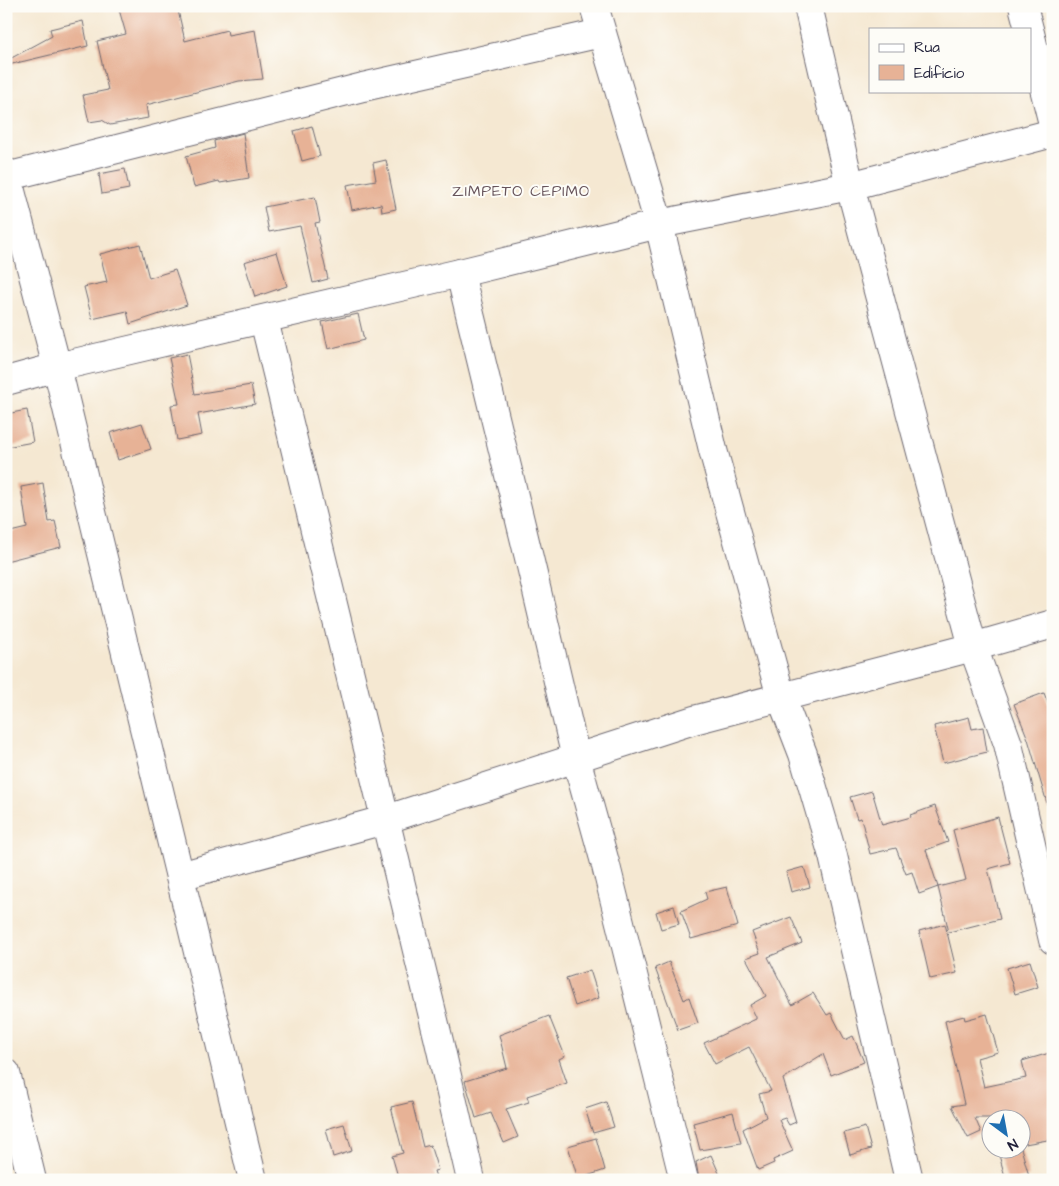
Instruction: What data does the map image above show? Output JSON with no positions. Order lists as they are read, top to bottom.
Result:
{
  "districts": ["ZIMPETO CEPIMO"],
  "legend": ["Rua", "Edifício"],
  "north": "bottom right"
}
